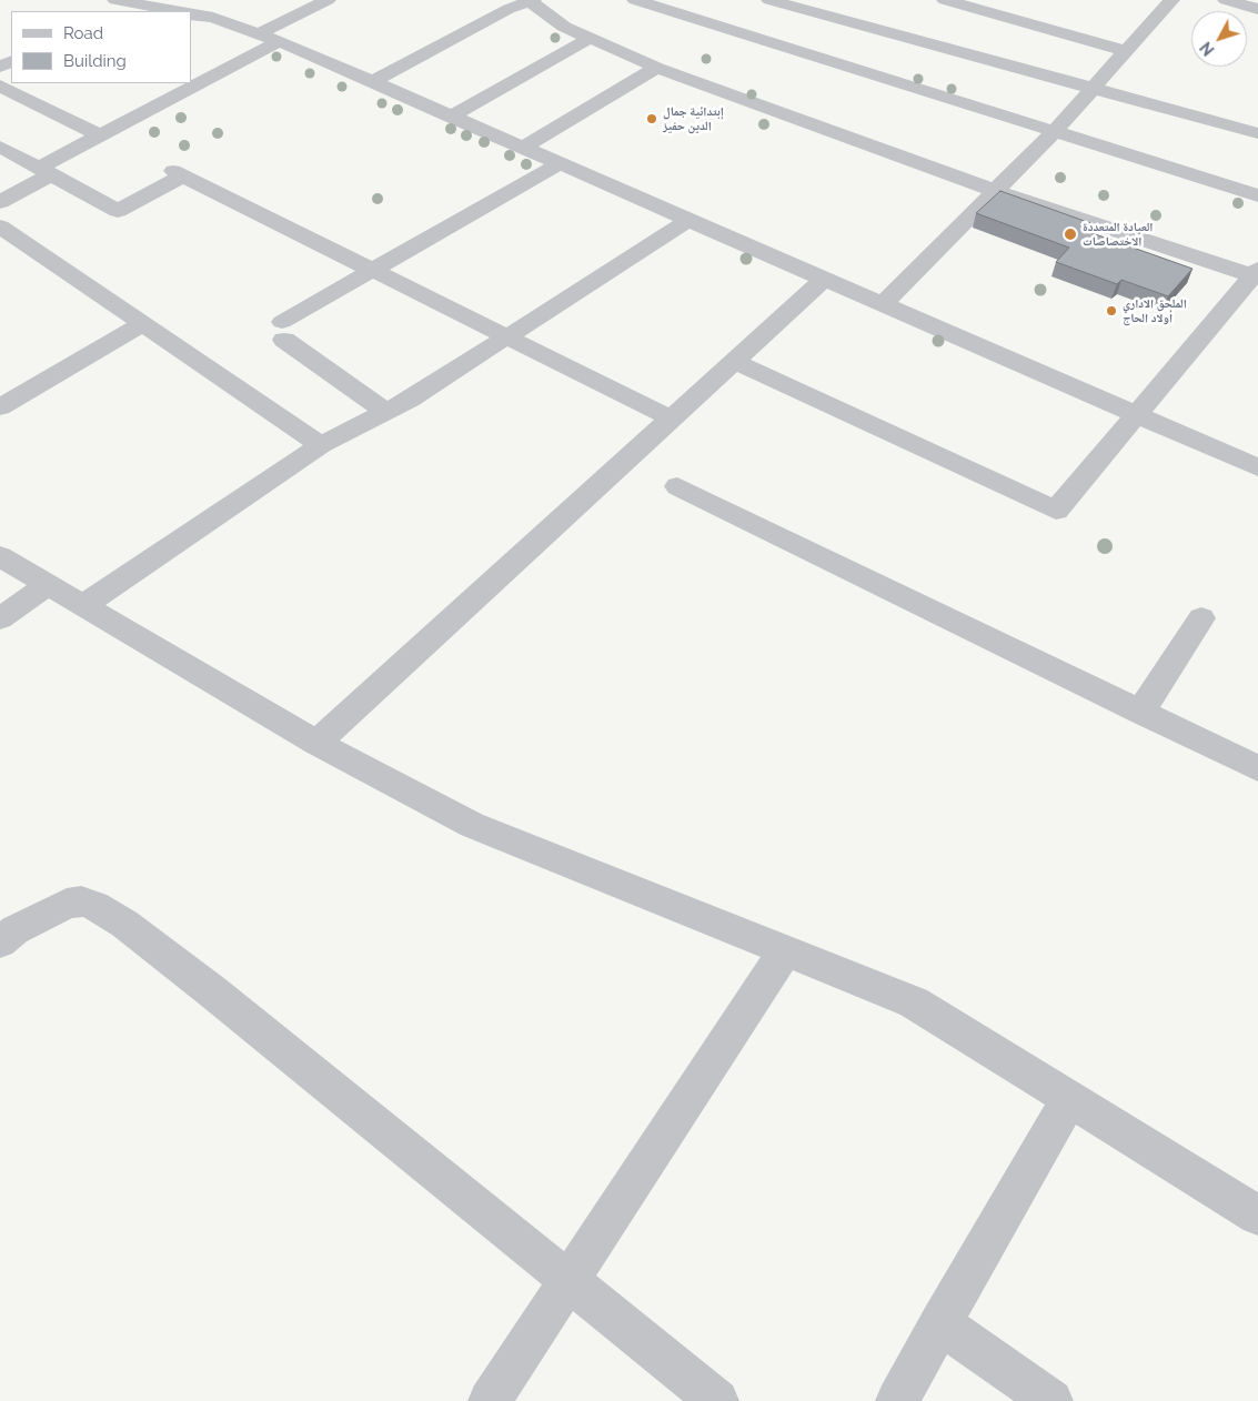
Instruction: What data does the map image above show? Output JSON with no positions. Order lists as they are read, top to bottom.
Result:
{
  "places": ["إبتدائية جمال الدين حفيز", "العيادة المتعددة الاختصاصات", "الملحق الاداري أولاد الحاج"],
  "legend": ["Road", "Building"],
  "north": "bottom left"
}
